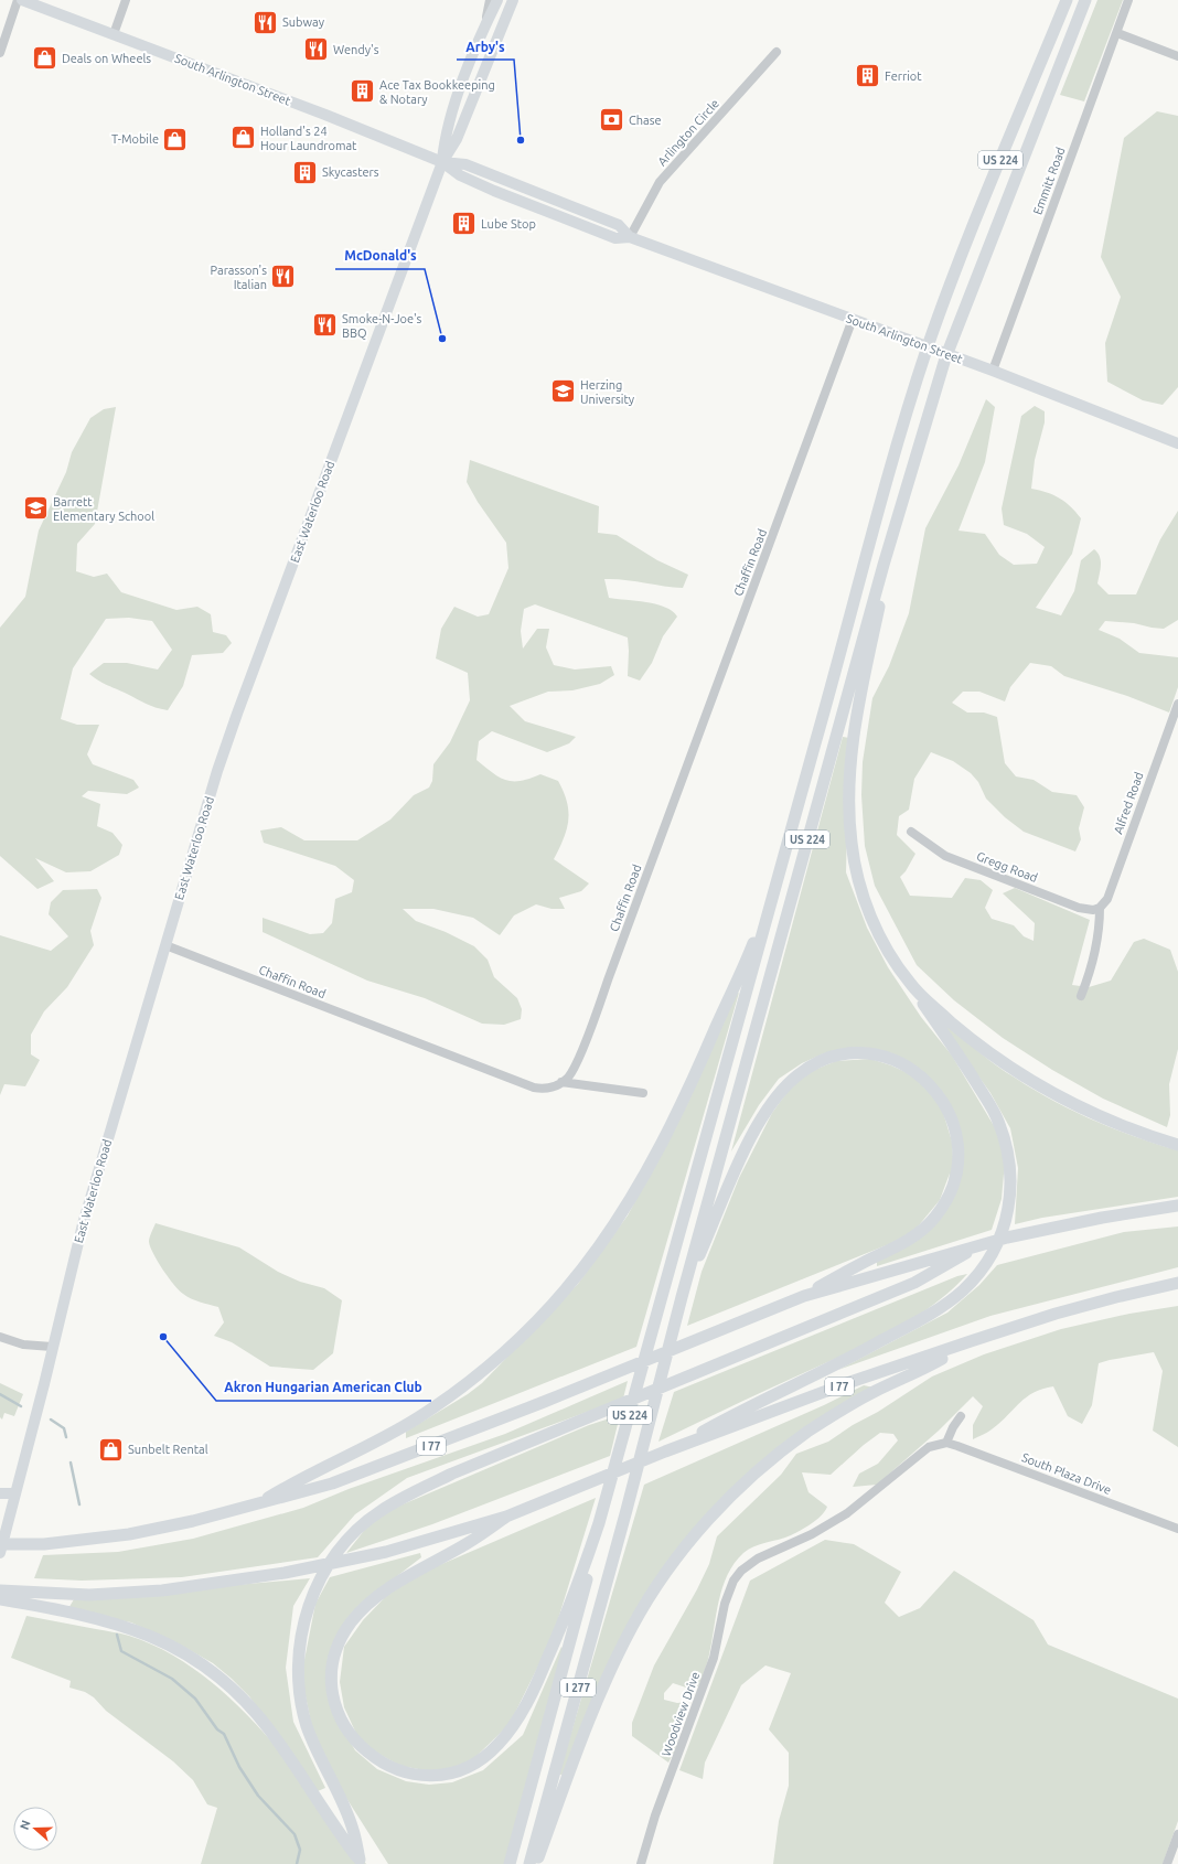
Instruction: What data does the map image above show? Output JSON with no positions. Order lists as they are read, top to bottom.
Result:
{
  "streets": {
    "highway": ["US 224", "I 77", "I 277"],
    "main road": ["South Arlington Street", "East Waterloo Road"],
    "street": [
      "Arlington Circle",
      "Emmitt Road",
      "Chaffin Road",
      "Alfred Road",
      "Gregg Road",
      "South Plaza Drive",
      "Woodview Drive"
    ]
  },
  "crossings": [
    ["South Arlington Street", "Arlington Circle"],
    ["South Arlington Street", "Emmitt Road"],
    ["South Arlington Street", "East Waterloo Road"],
    ["South Arlington Street", "Chaffin Road"],
    ["US 224", "I 277"],
    ["East Waterloo Road", "Chaffin Road"],
    ["Alfred Road", "Gregg Road"],
    ["South Plaza Drive", "Woodview Drive"]
  ],
  "places": {
    "restaurant": [
      "Subway",
      "Wendy's",
      "Parasson's Italian",
      "Smoke-N-Joe's BBQ"
    ],
    "shop": [
      "Deals on Wheels",
      "Holland's 24 Hour Laundromat",
      "T-Mobile",
      "Sunbelt Rental"
    ],
    "building": [
      "Ferriot",
      "Ace Tax Bookkeeping & Notary",
      "Skycasters",
      "Lube Stop"
    ],
    "bank": ["Chase"],
    "other": ["Arby's", "McDonald's", "Akron Hungarian American Club"],
    "school or university": ["Herzing University", "Barrett Elementary School"]
  },
  "north": "left"
}
